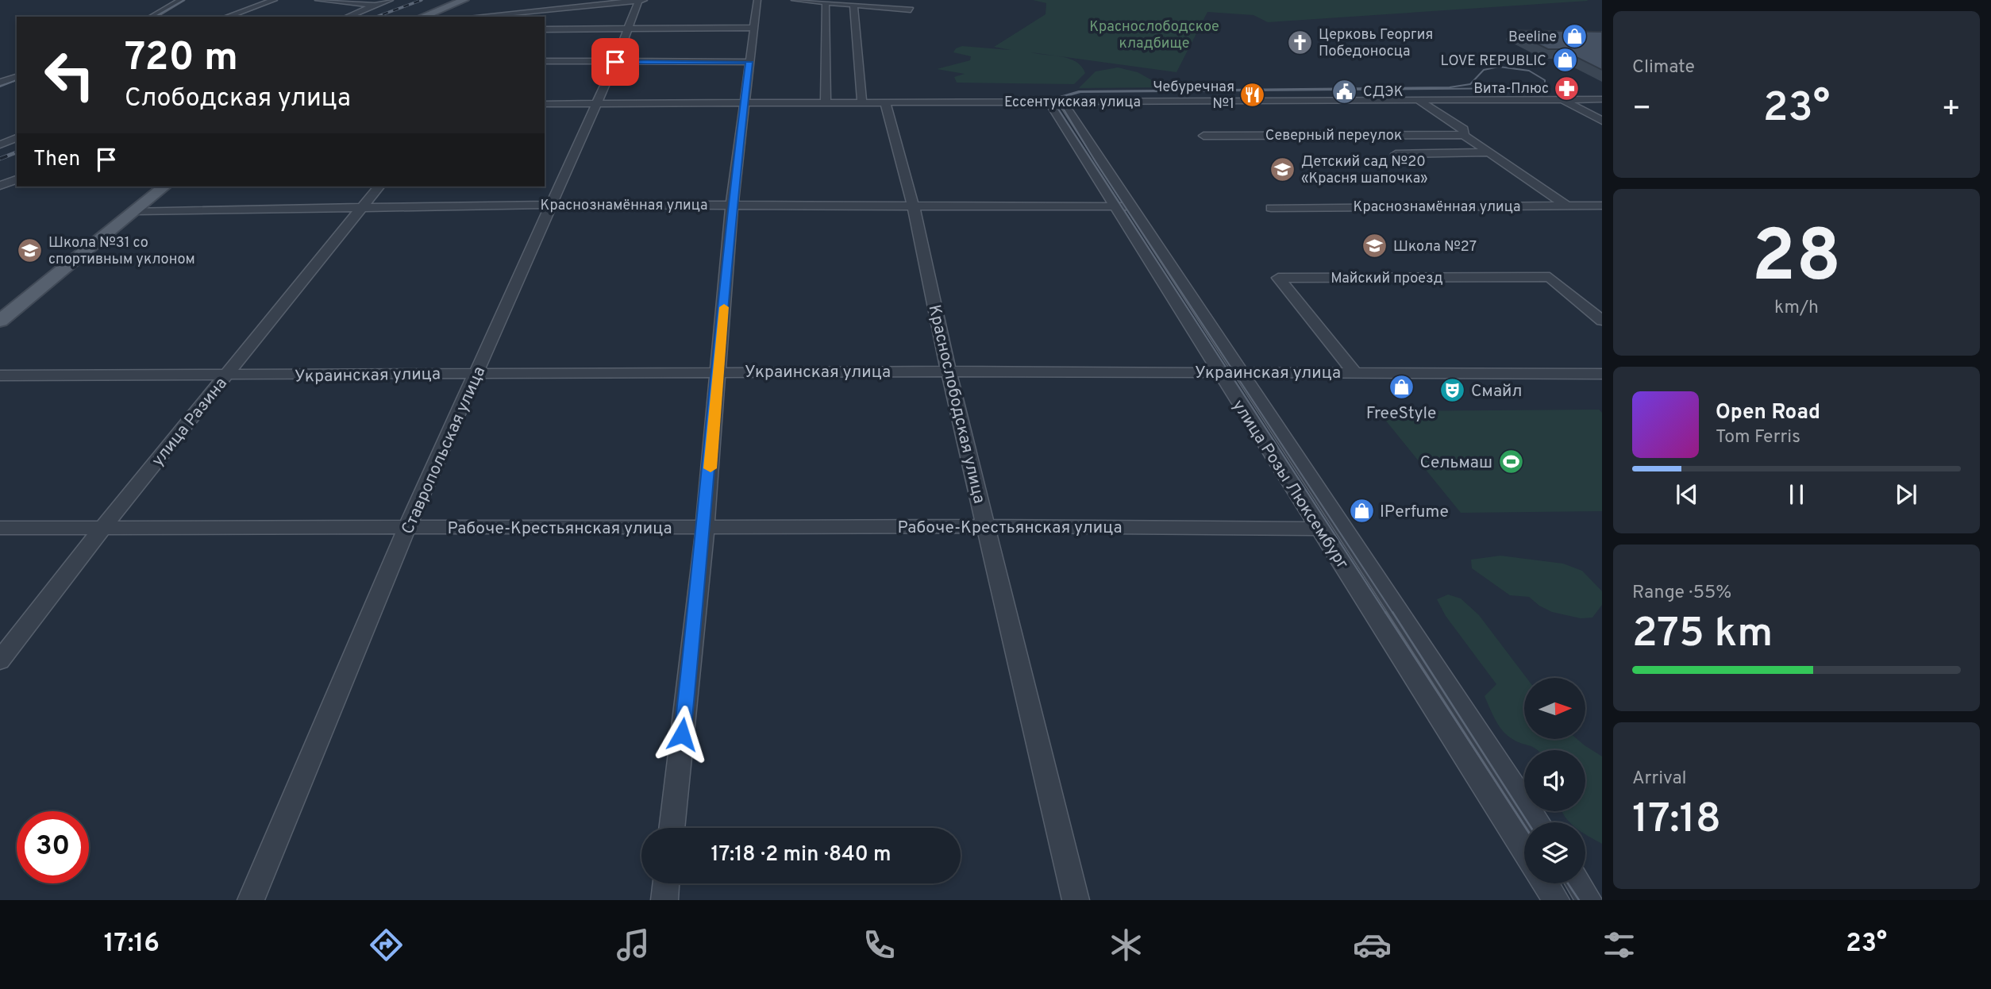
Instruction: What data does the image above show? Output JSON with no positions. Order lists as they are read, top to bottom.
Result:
{
  "streets": {
    "street": [
      "Ессентукская улица",
      "Северный переулок",
      "Краснознамённая улица",
      "Майский проезд",
      "Украинская улица",
      "Краснослободская улица",
      "улица Разина",
      "Ставропольская улица",
      "улица Розы Люксембург",
      "Рабоче-Крестьянская улица"
    ]
  },
  "crossings": [
    ["Ессентукская улица", "Краснослободская улица"],
    ["Ессентукская улица", "Ставропольская улица"],
    ["Ессентукская улица", "улица Розы Люксембург"],
    ["Краснознамённая улица", "Краснослободская улица"],
    ["Краснознамённая улица", "улица Разина"],
    ["Краснознамённая улица", "Ставропольская улица"],
    ["Краснознамённая улица", "улица Розы Люксембург"],
    ["Майский проезд", "Украинская улица"],
    ["Украинская улица", "Краснослободская улица"],
    ["Украинская улица", "улица Разина"],
    ["Украинская улица", "Ставропольская улица"],
    ["Украинская улица", "улица Розы Люксембург"],
    ["Краснослободская улица", "Рабоче-Крестьянская улица"],
    ["улица Разина", "Рабоче-Крестьянская улица"],
    ["Ставропольская улица", "Рабоче-Крестьянская улица"],
    ["улица Розы Люксембург", "Рабоче-Крестьянская улица"]
  ],
  "parks": ["Краснослободское кладбище"],
  "places": {
    "shop": [
      "Beeline",
      "LOVE REPUBLIC",
      "FreeStyle",
      "IPerfume"
    ],
    "church": ["Церковь Георгия Победоносца"],
    "pharmacy": ["Вита-Плюс"],
    "public building": ["СДЭК"],
    "restaurant": ["Чебуречная №1"],
    "school or university": ["Детский сад №20 «Красня шапочка»", "Школа №27", "Школа №31 со спортивным уклоном"],
    "theatre": ["Смайл"],
    "sports": ["Сельмаш"]
  },
  "north": "right",
  "page": {
    "tile": [
      "Climate",
      ["28", "km/h"],
      ["Range · 55%", "275 km"],
      ["Arrival", "17:18"]
    ],
    "turn": ["720 m", "Слободская улица"],
    "heat": ["−", "23°", "+"],
    "then": "Then",
    "song": ["Open Road", "Tom Ferris"],
    "limit": "30",
    "trip": "17:18 · 2 min · 840 m",
    "tabs": ["17:16", "23°"]
  }
}
